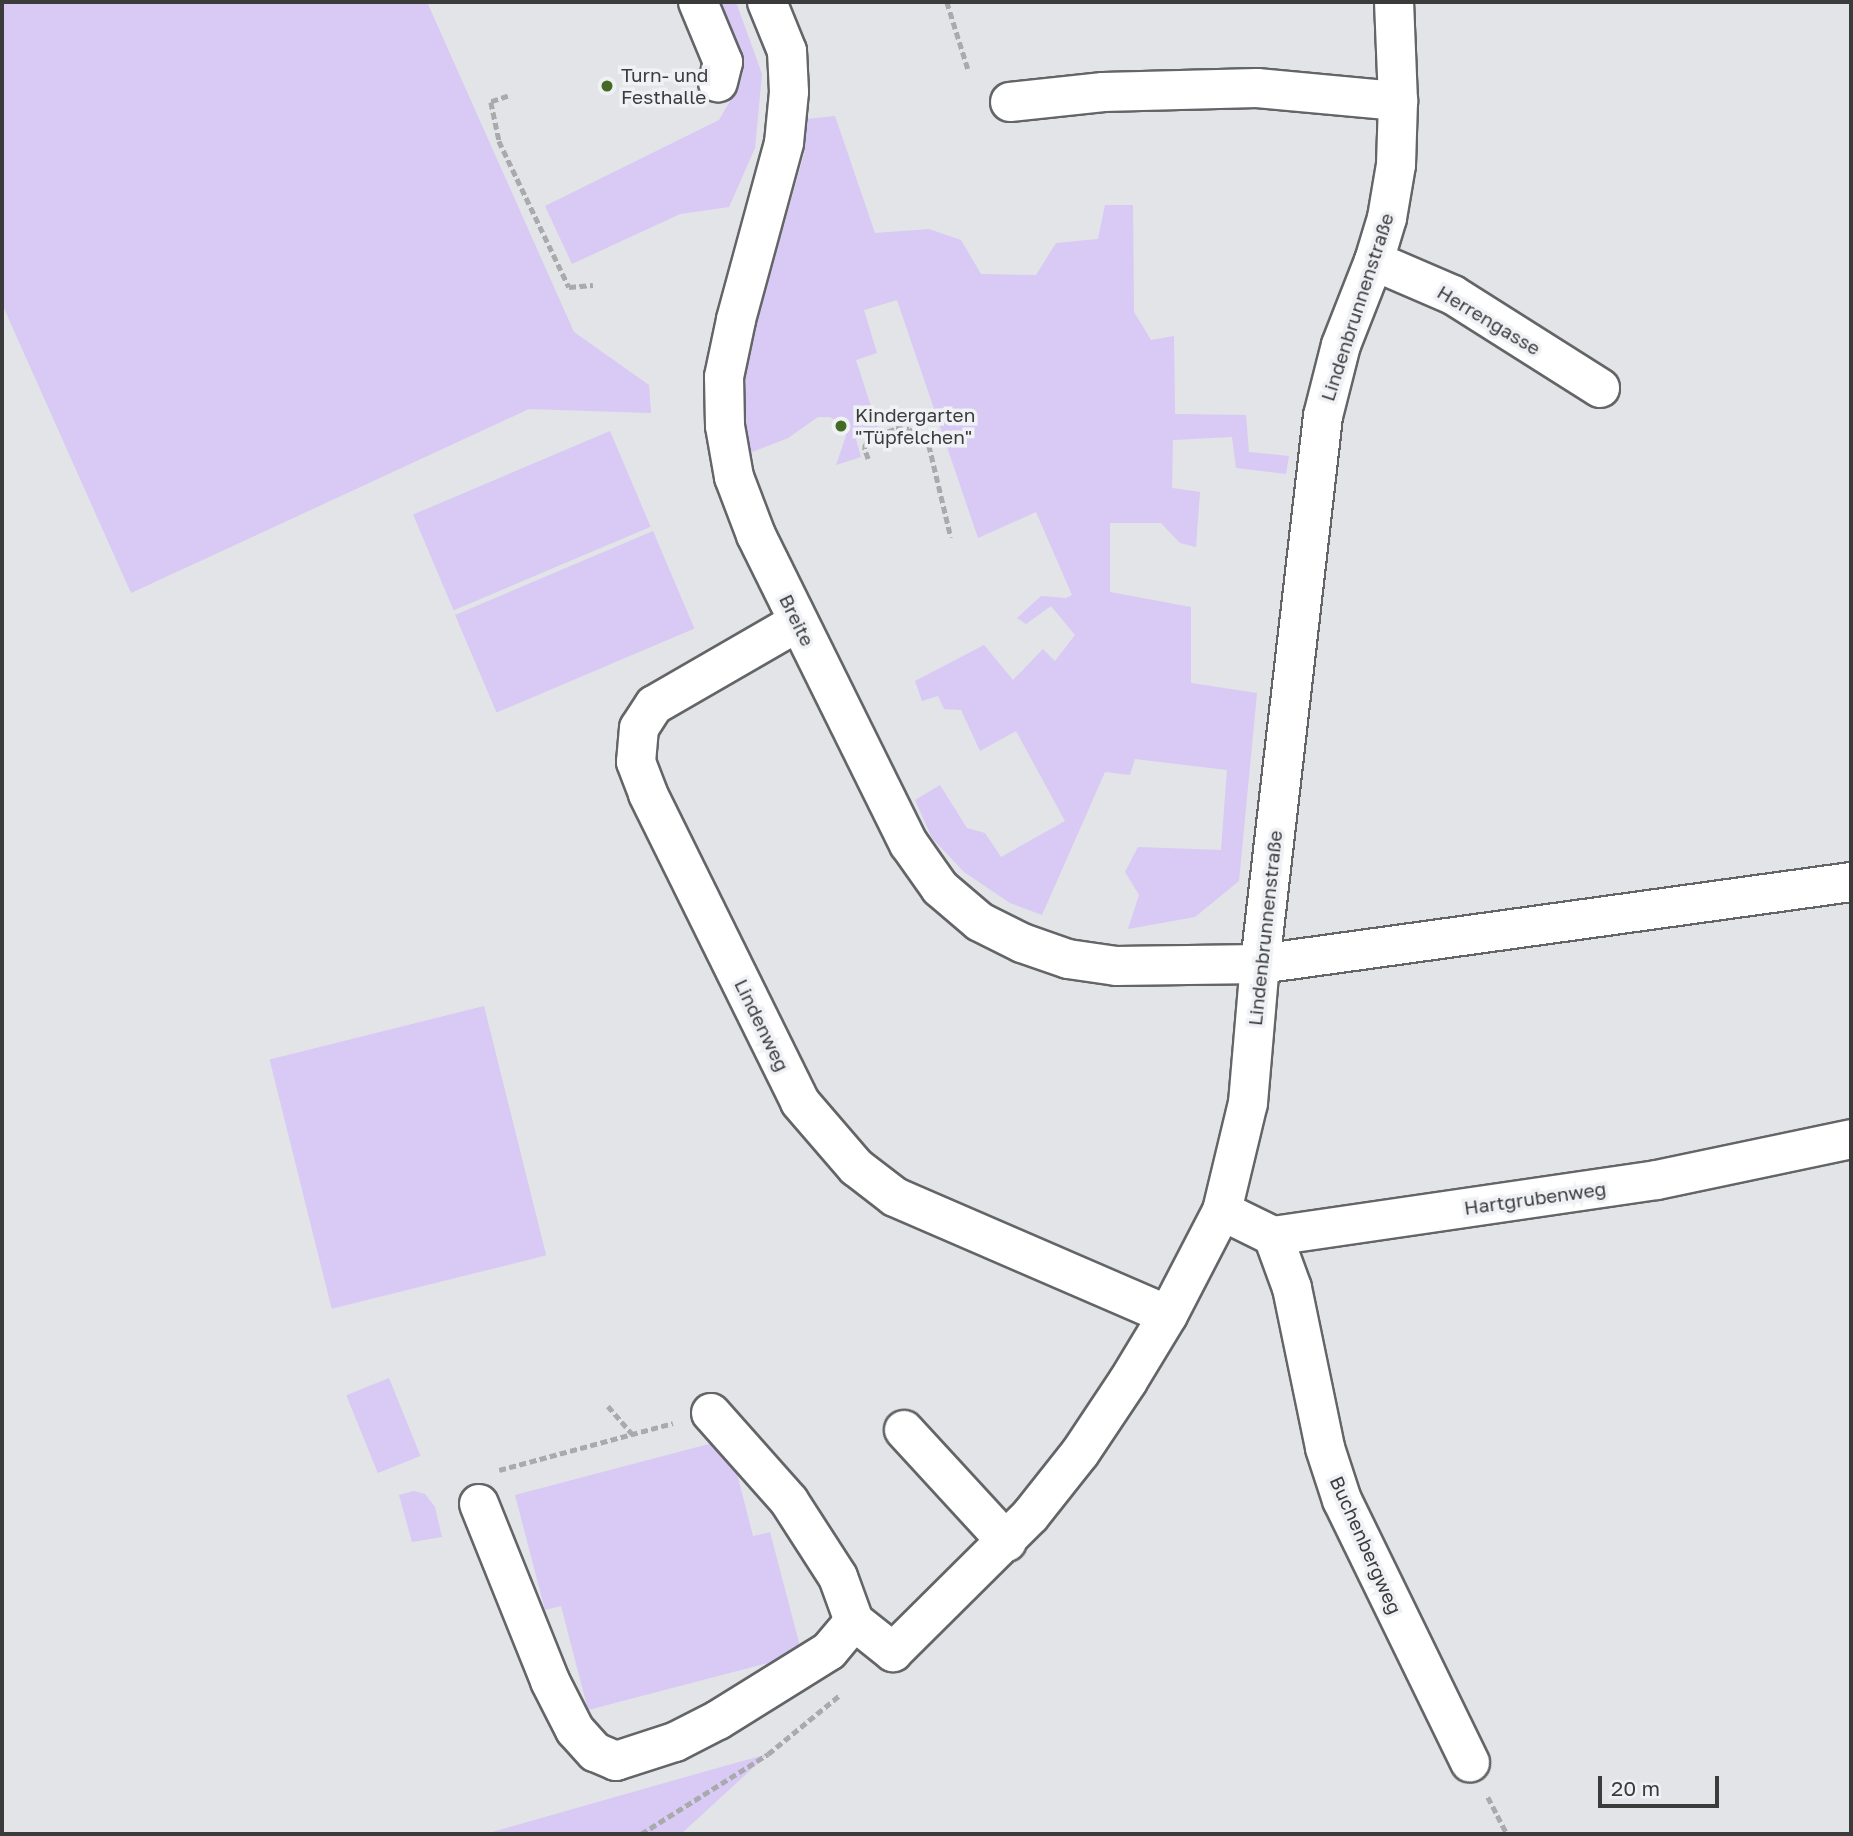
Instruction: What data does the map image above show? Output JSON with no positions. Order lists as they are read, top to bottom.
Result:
{
  "streets": {
    "street": [
      "Lindenbrunnenstraße",
      "Herrengasse",
      "Breite",
      "Lindenweg",
      "Hartgrubenweg",
      "Buchenbergweg"
    ]
  },
  "crossings": [
    ["Lindenbrunnenstraße", "Herrengasse"],
    ["Lindenbrunnenstraße", "Breite"],
    ["Lindenbrunnenstraße", "Lindenweg"],
    ["Breite", "Lindenweg"],
    ["Hartgrubenweg", "Buchenbergweg"]
  ],
  "places": ["Turn- und Festhalle", "Kindergarten \"Tüpfelchen\""],
  "scale_bar": "20 m"
}
